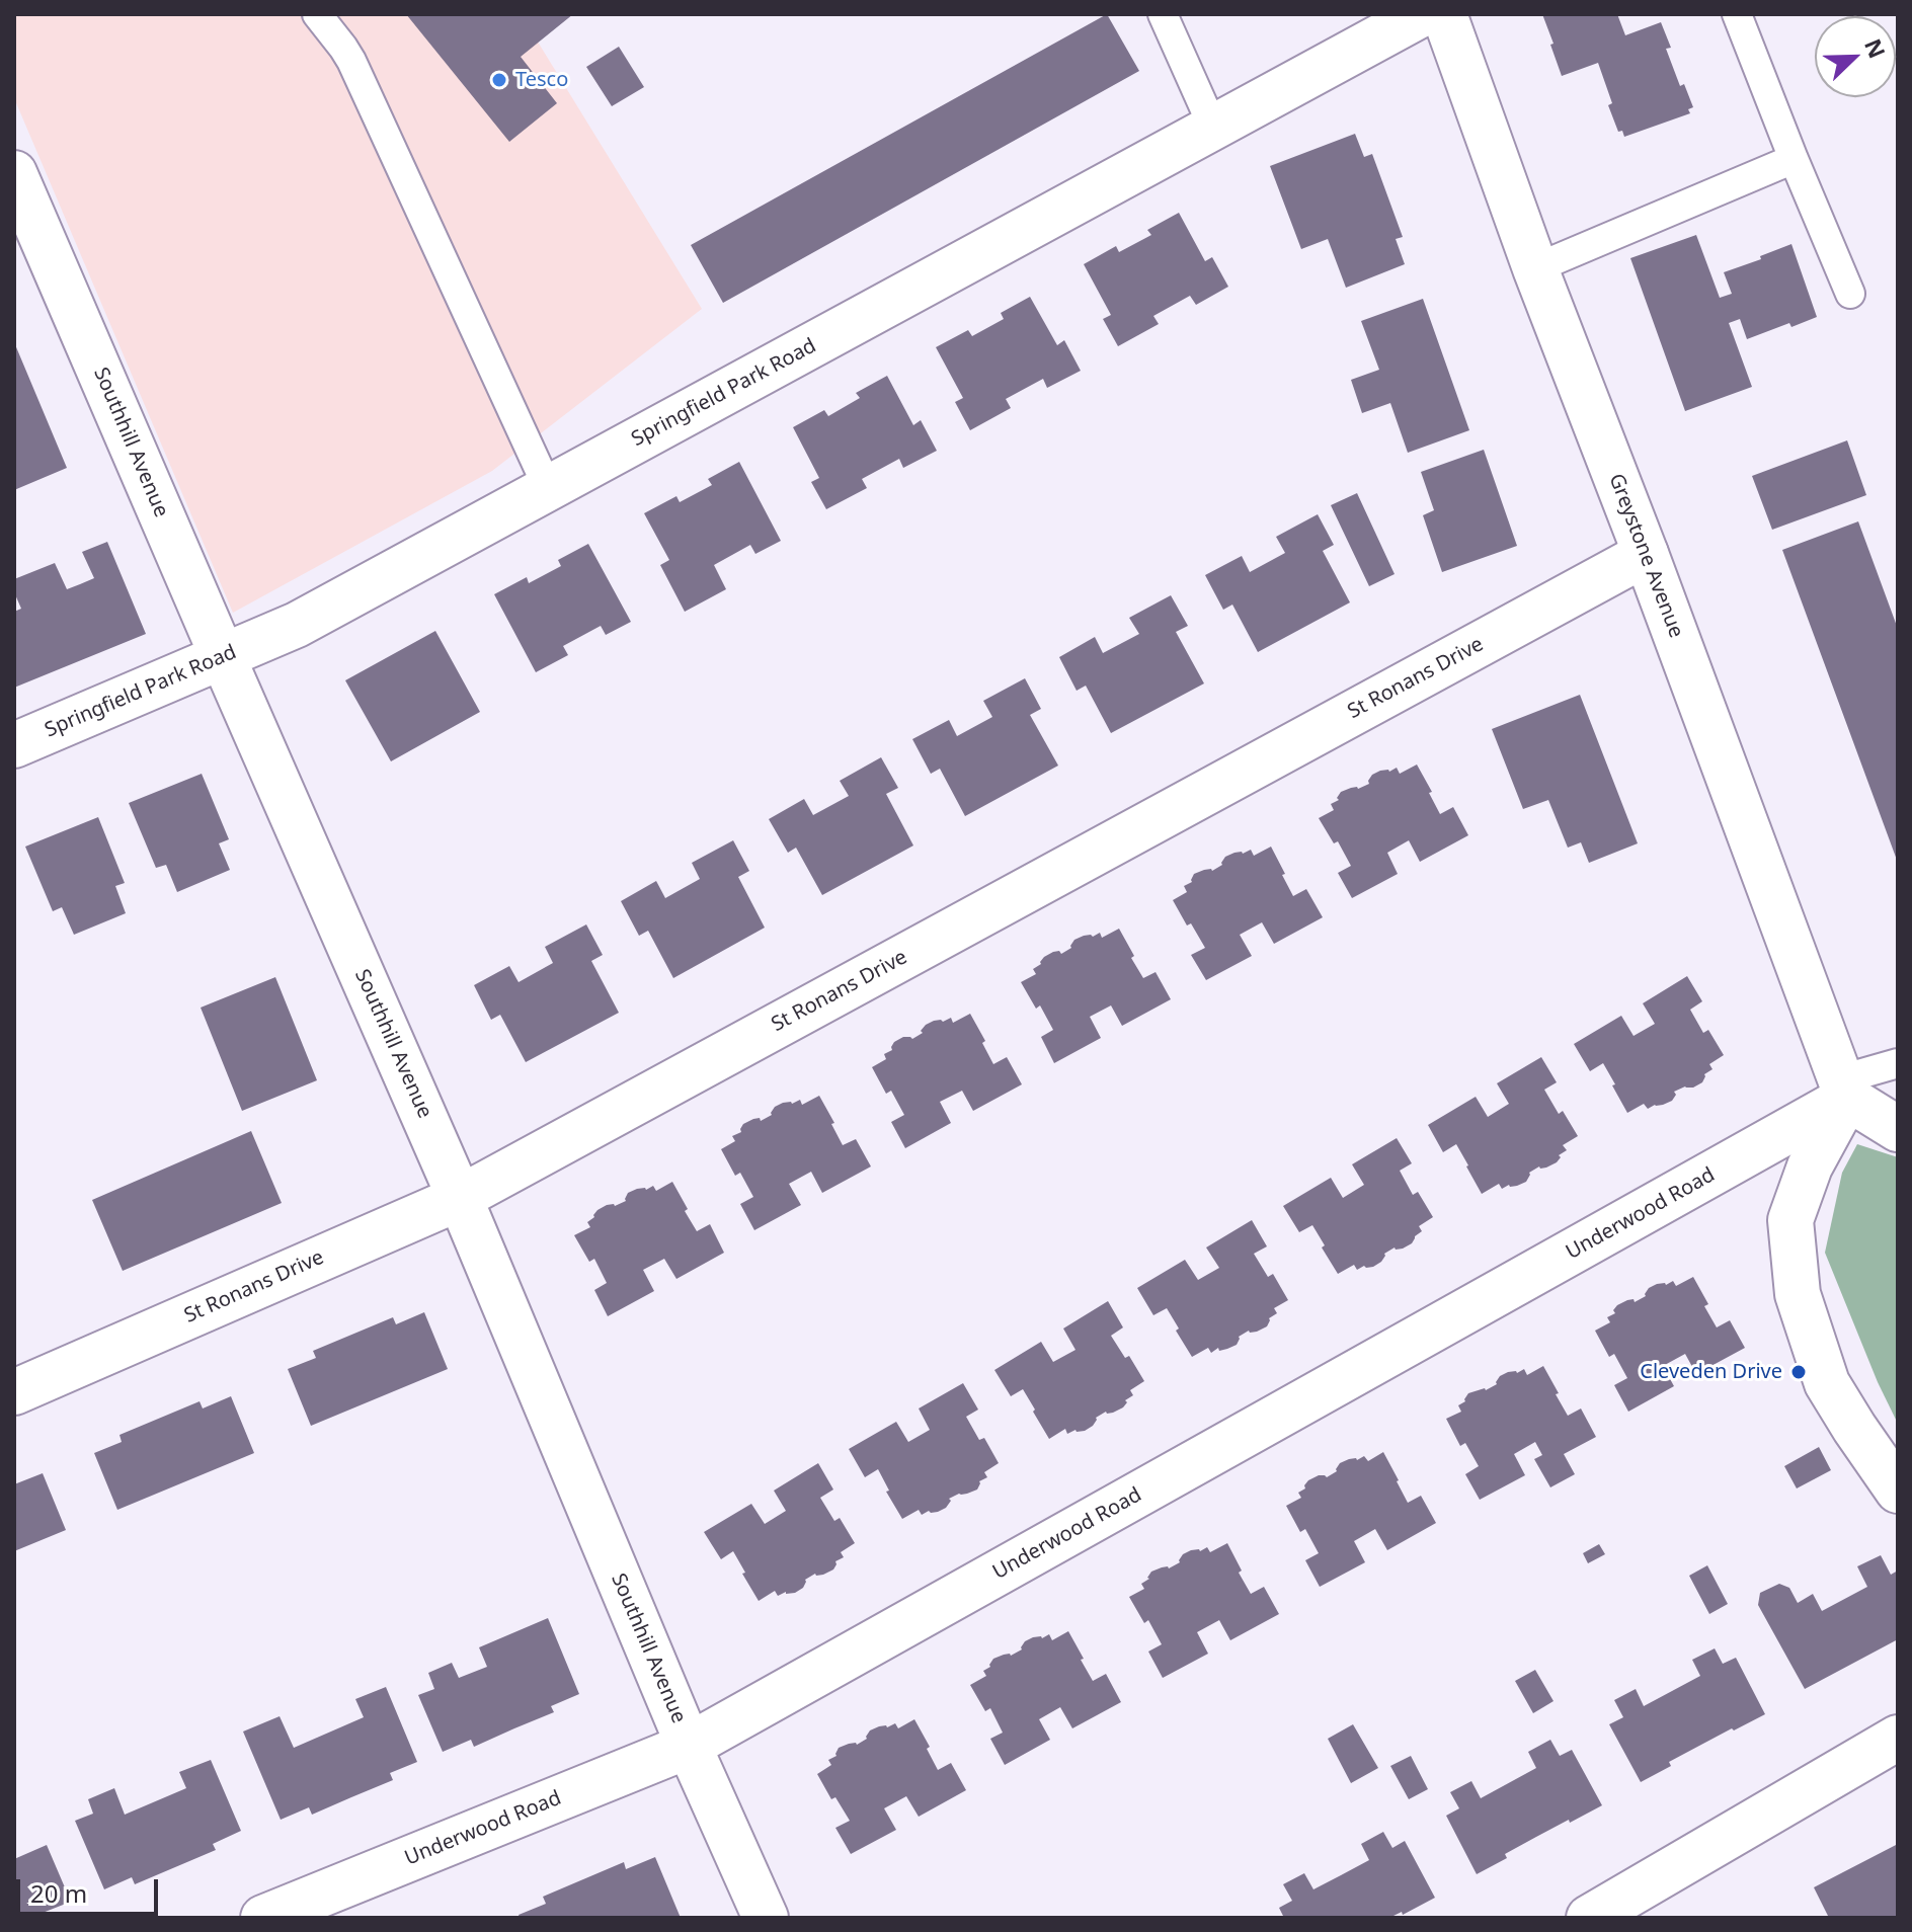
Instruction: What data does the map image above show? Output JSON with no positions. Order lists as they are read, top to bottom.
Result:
{
  "streets": {
    "street": [
      "Springfield Park Road",
      "Southhill Avenue",
      "Greystone Avenue",
      "St Ronans Drive",
      "Underwood Road"
    ]
  },
  "crossings": [
    ["Springfield Park Road", "Southhill Avenue"],
    ["Southhill Avenue", "St Ronans Drive"],
    ["Southhill Avenue", "Underwood Road"],
    ["Greystone Avenue", "St Ronans Drive"],
    ["Greystone Avenue", "Underwood Road"]
  ],
  "places": ["Tesco", "Cleveden Drive"],
  "scale_bar": "20 m",
  "north": "top right"
}
